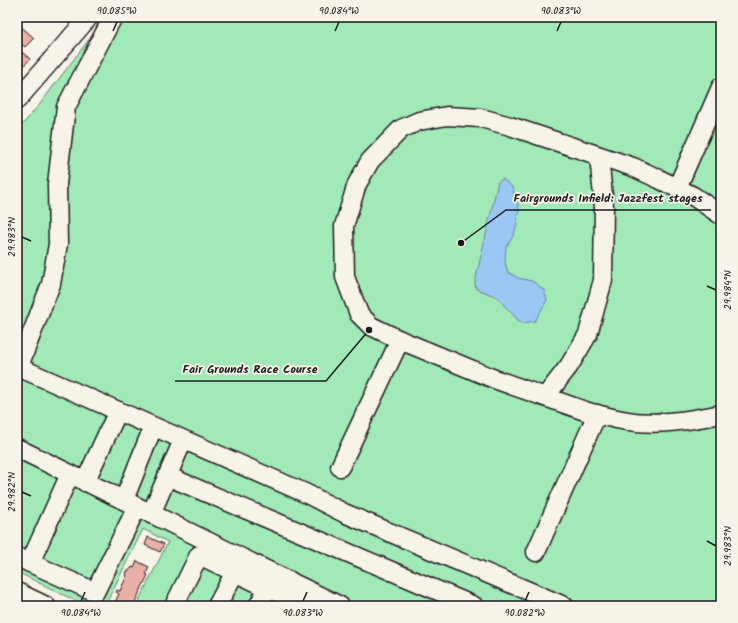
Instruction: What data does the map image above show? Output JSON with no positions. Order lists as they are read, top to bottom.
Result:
{
  "places": ["Fairgrounds Infield: Jazzfest stages", "Fair Grounds Race Course"],
  "coordinates": [
    "90.085°W",
    "90.084°W",
    "90.083°W",
    "29.983°N",
    "29.984°N",
    "29.982°N",
    "90.082°W"
  ]
}
